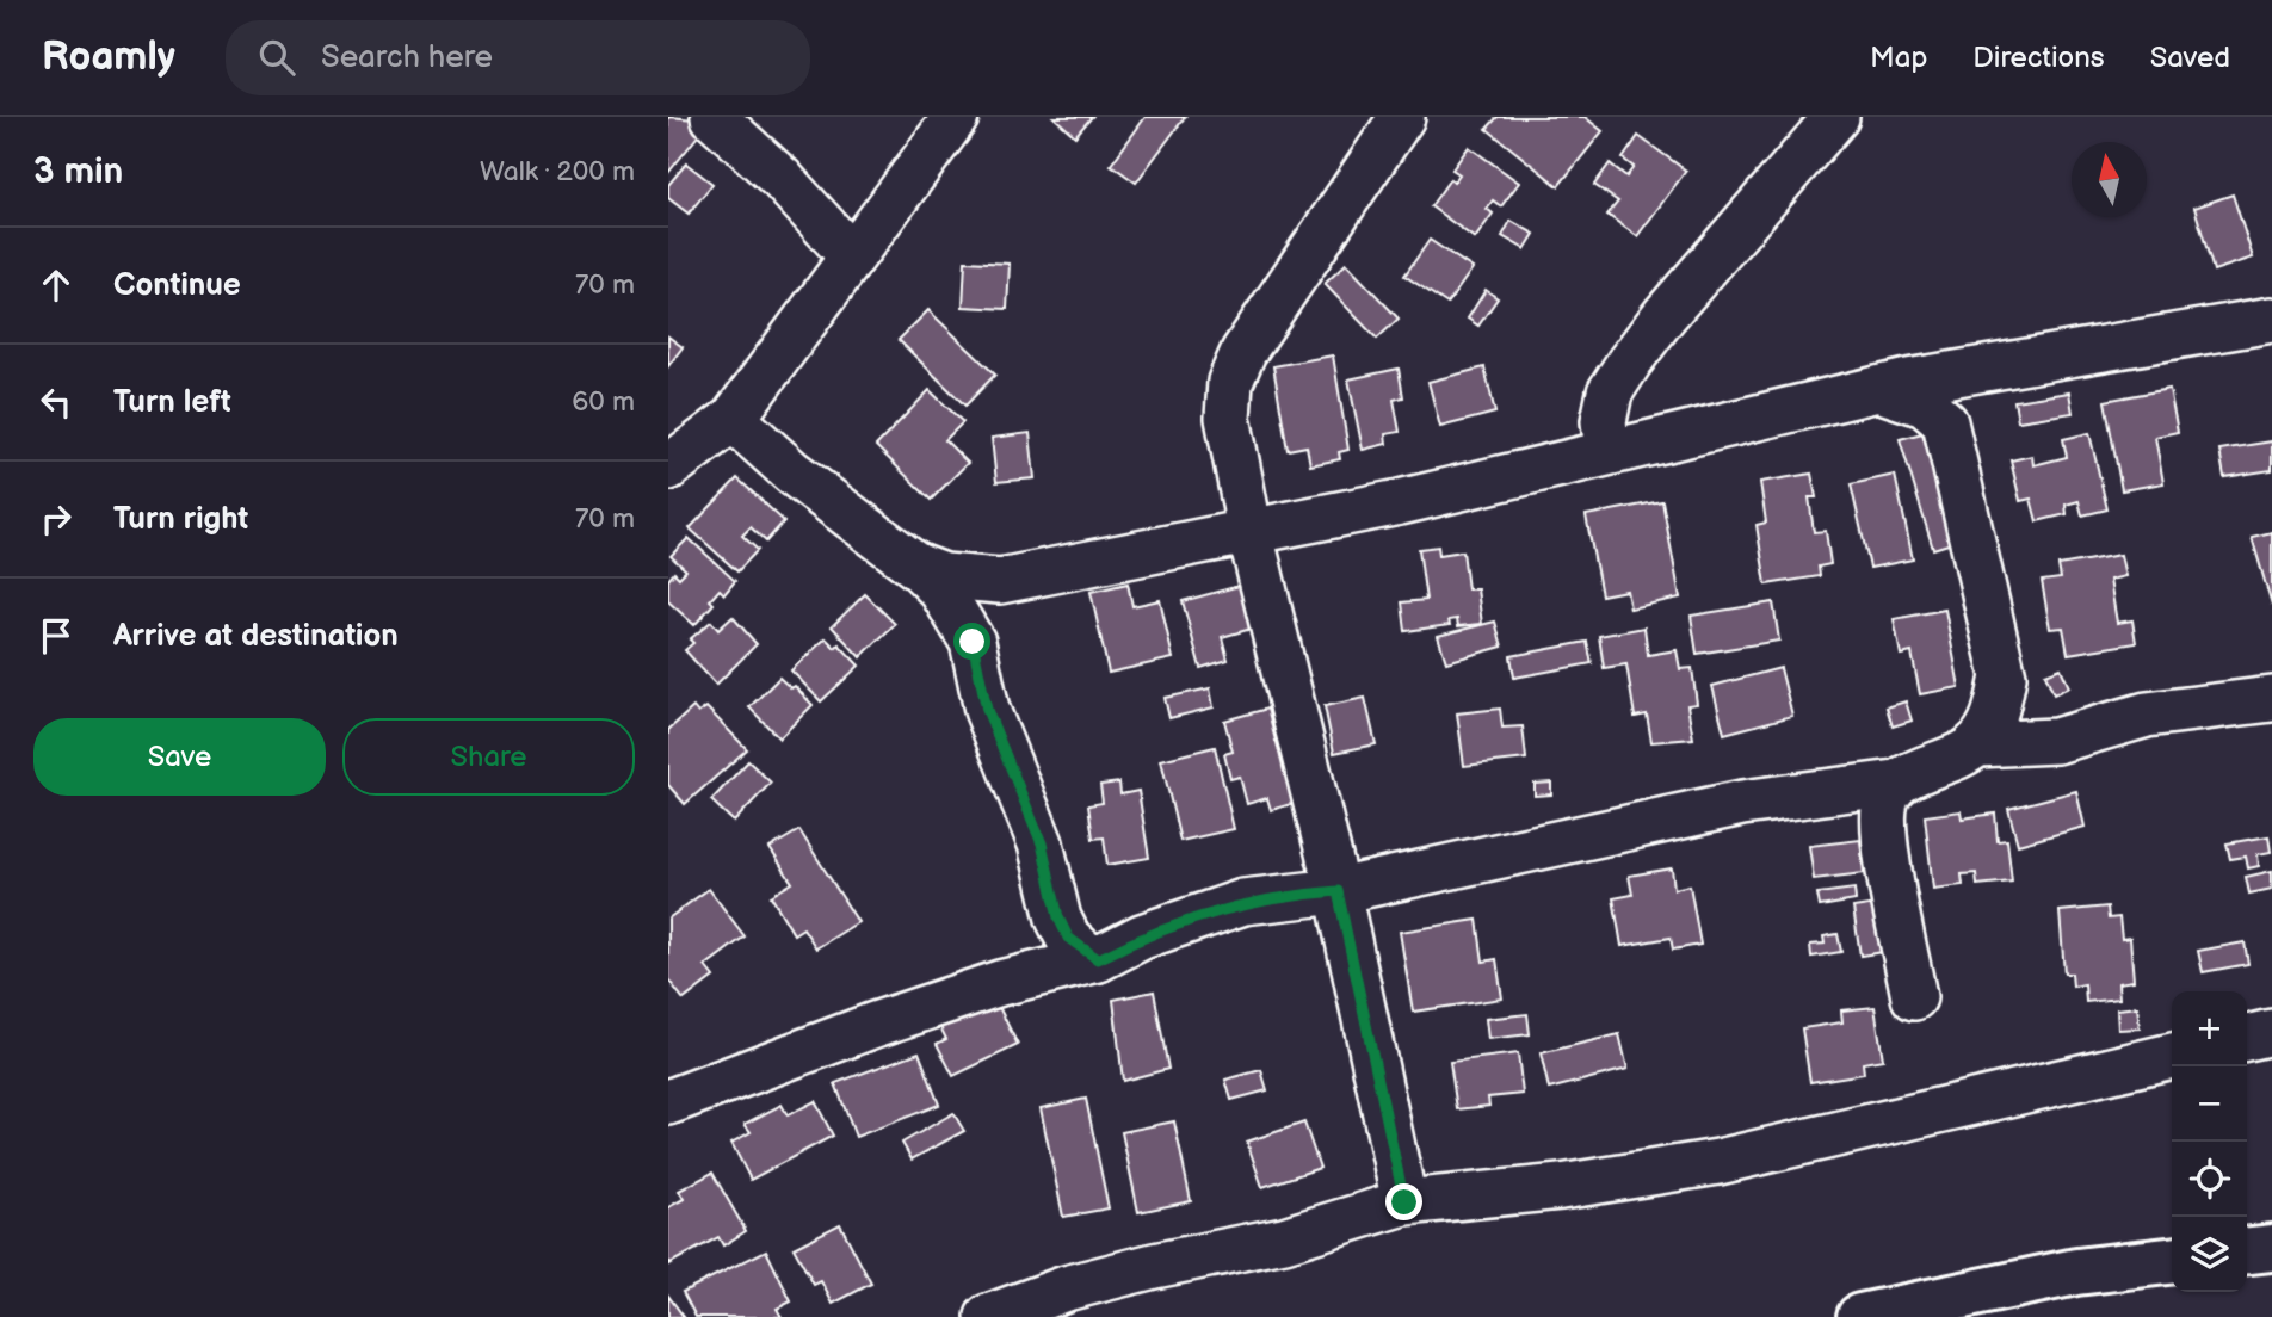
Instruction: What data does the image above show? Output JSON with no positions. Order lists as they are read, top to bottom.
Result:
{
  "north": "top",
  "page": {
    "header": "Roamly",
    "search": "Search here",
    "nav": ["Map", "Directions", "Saved"],
    "heading": ["3 min", "Walk · 200 m"],
    "list": [
      ["Continue", "70 m"],
      ["Turn left", "60 m"],
      ["Turn right", "70 m"],
      "Arrive at destination"
    ],
    "buttons": ["Save", "Share"],
    "map_buttons": ["+", "−"]
  }
}
